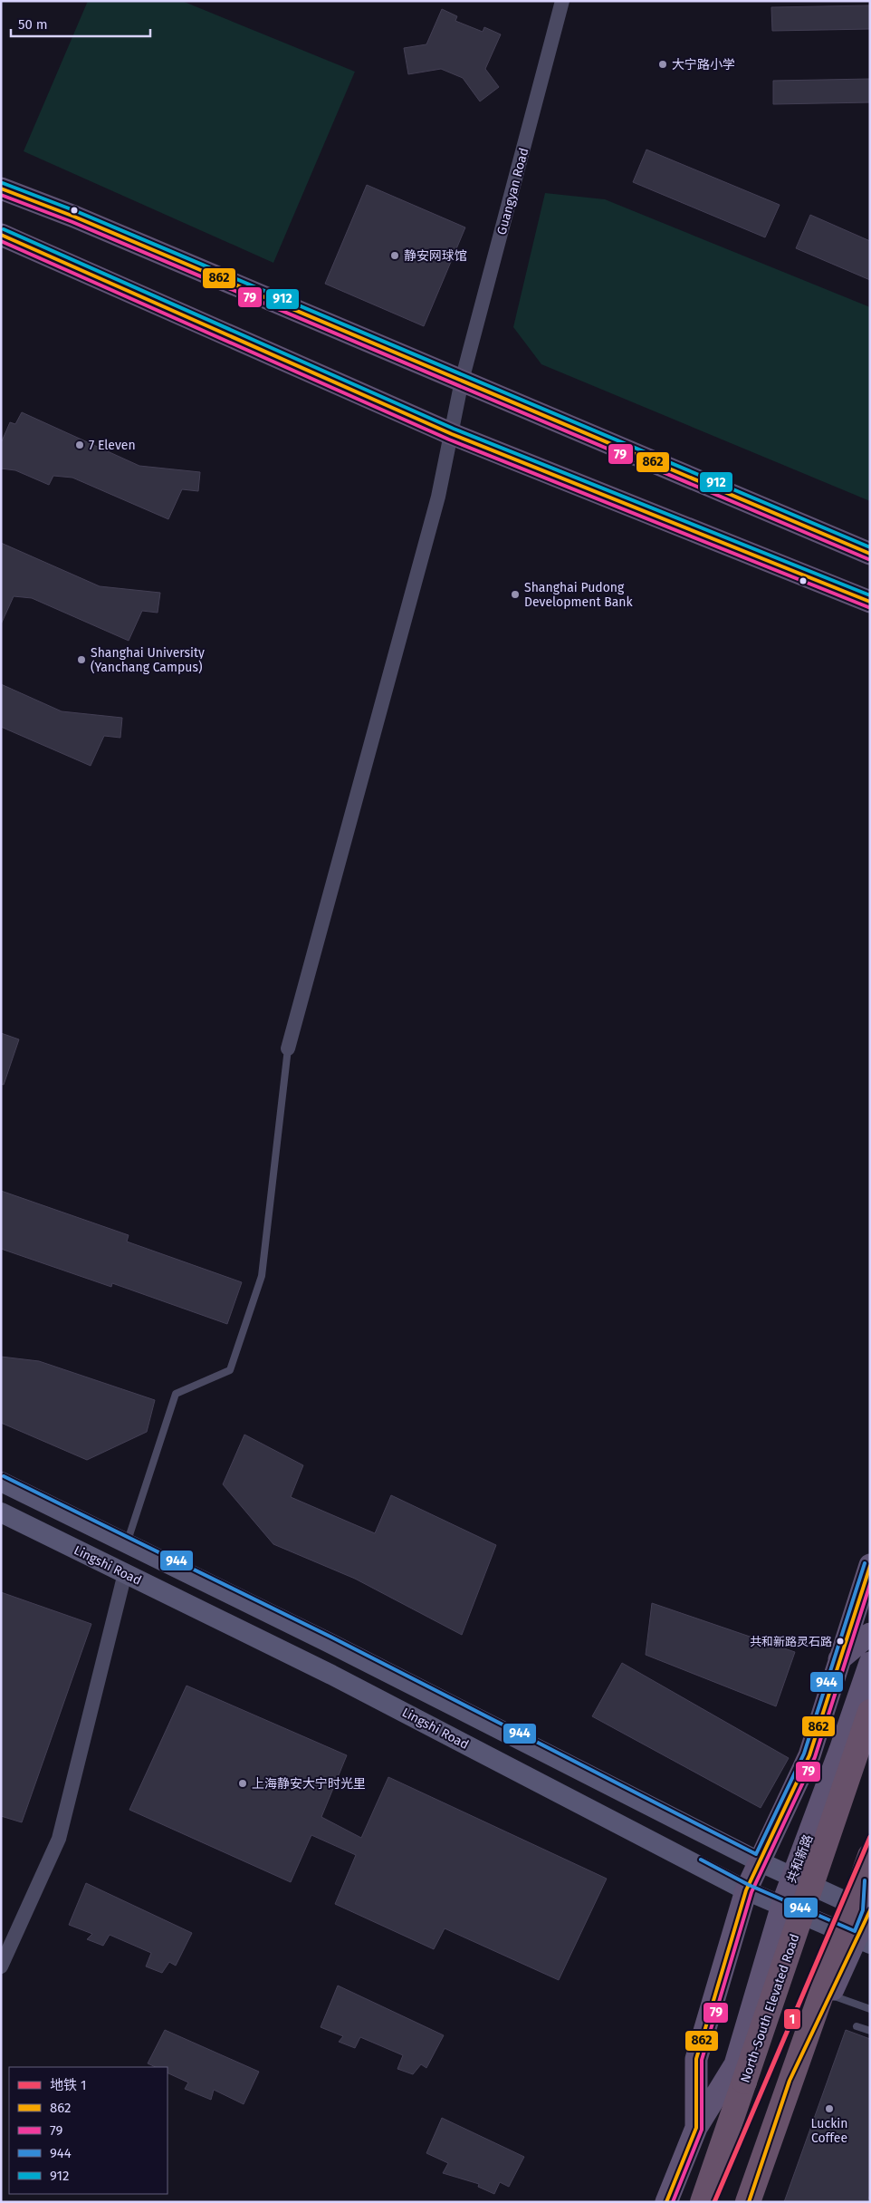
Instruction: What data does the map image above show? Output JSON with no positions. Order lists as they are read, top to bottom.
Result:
{
  "streets": {
    "highway": ["North-South Elevated Road"],
    "main road": ["Lingshi Road", "共和新路"],
    "street": ["Guangyan Road"]
  },
  "crossings": [
    ["Lingshi Road", "共和新路"]
  ],
  "places": [
    "大宁路小学",
    "静安网球馆",
    "7 Eleven",
    "Shanghai Pudong Development Bank",
    "Shanghai University (Yanchang Campus)",
    "共和新路灵石路",
    "上海静安大宁时光里",
    "Luckin Coffee"
  ],
  "lines": [
    "transit line 912",
    "transit line 862",
    "transit line 79",
    "transit line 944",
    "metro line 1"
  ],
  "legend": [
    "地铁 1",
    "862",
    "79",
    "944",
    "912"
  ],
  "scale_bar": "50 m"
}
